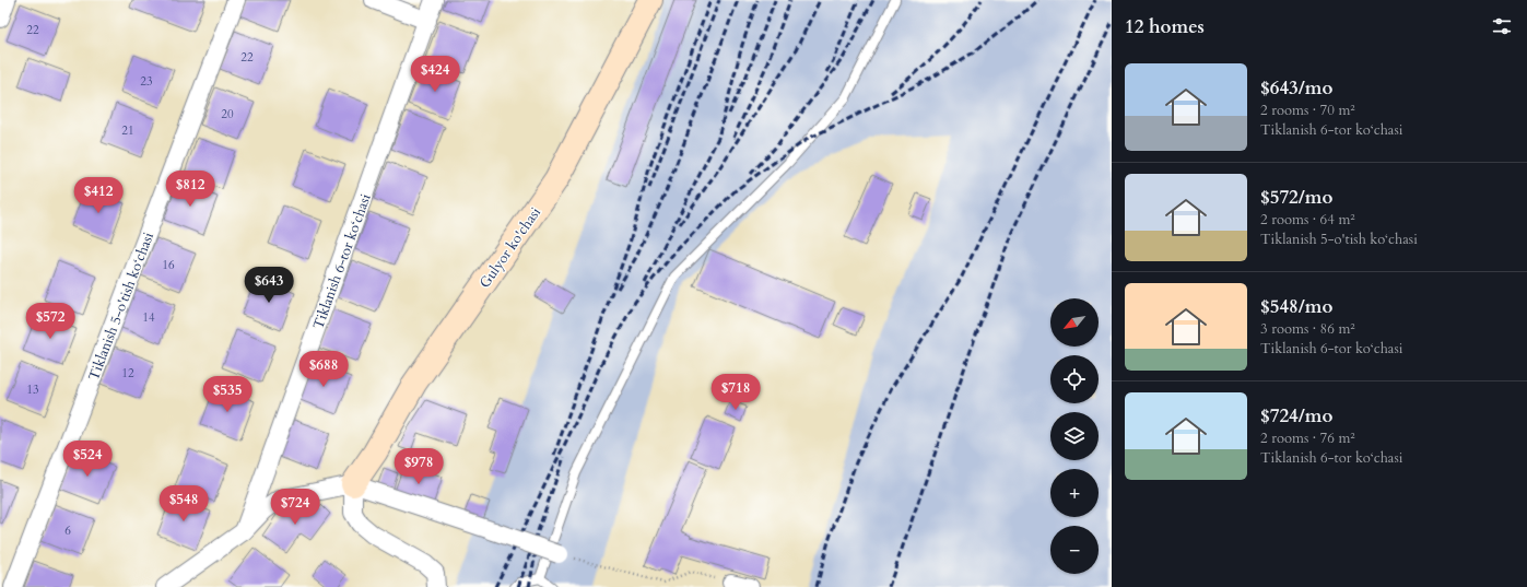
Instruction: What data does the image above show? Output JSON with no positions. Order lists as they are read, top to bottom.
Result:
{
  "streets": {
    "street": ["Gulyor ko'chasi", "Tiklanish 6-tor ko‘chasi", "Tiklanish 5-o'tish ko‘chasi"]
  },
  "house_numbers": [
    "22",
    "22",
    "23",
    "20",
    "21",
    "16",
    "14",
    "12",
    "13",
    "6"
  ],
  "north": "bottom left",
  "page": {
    "heading": "12 homes",
    "list": [
      {
        "name": "$643/mo",
        "note": "2 rooms · 70 m² · Tiklanish 6-tor ko‘chasi"
      },
      {
        "name": "$572/mo",
        "note": "2 rooms · 64 m² · Tiklanish 5-o'tish ko‘chasi"
      },
      {
        "name": "$548/mo",
        "note": "3 rooms · 86 m² · Tiklanish 6-tor ko‘chasi"
      },
      {
        "name": "$724/mo",
        "note": "2 rooms · 76 m² · Tiklanish 6-tor ko‘chasi"
      }
    ],
    "price": [
      "$424",
      "$812",
      "$412",
      "$643",
      "$572",
      "$688",
      "$718",
      "$535",
      "$524",
      "$978",
      "$548",
      "$724"
    ],
    "map_buttons": ["+", "−"]
  }
}
